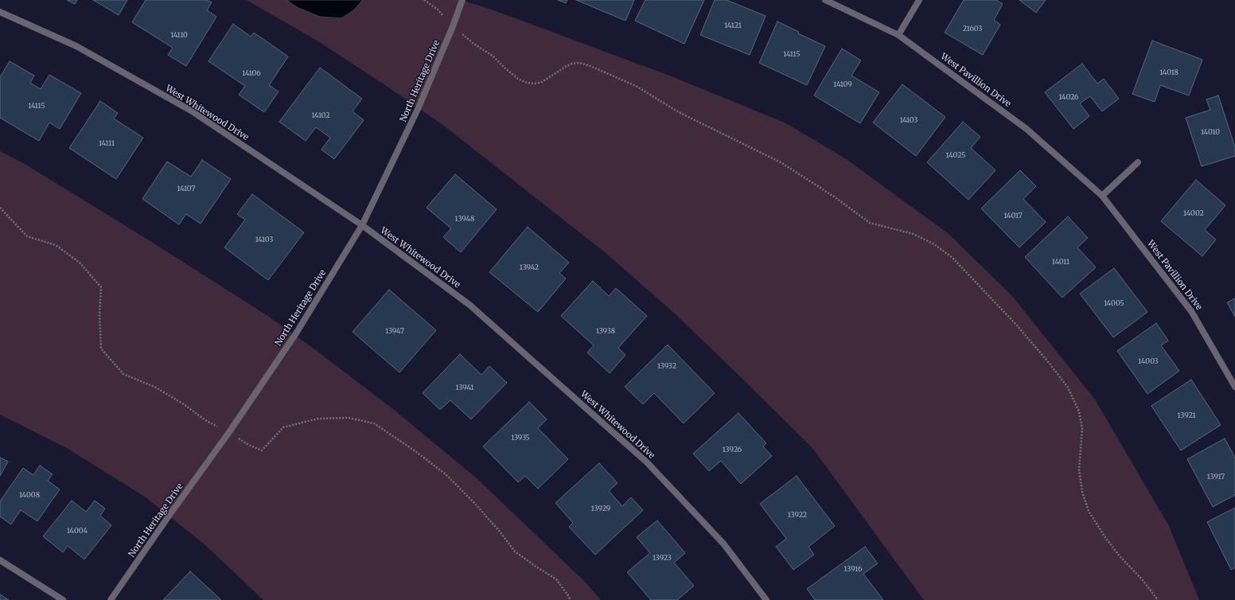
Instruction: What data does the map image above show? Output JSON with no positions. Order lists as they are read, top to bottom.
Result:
{
  "streets": {
    "street": ["West Pavillion Drive", "North Heritage Drive", "West Whitewood Drive"]
  },
  "crossings": [
    ["North Heritage Drive", "West Whitewood Drive"]
  ],
  "house_numbers": [
    "14121",
    "21603",
    "14110",
    "14115",
    "14018",
    "14106",
    "14109",
    "14026",
    "14115",
    "14102",
    "14103",
    "14010",
    "14111",
    "14025",
    "14107",
    "14002",
    "14017",
    "13948",
    "14103",
    "14011",
    "13942",
    "14005",
    "13947",
    "13938",
    "14003",
    "13932",
    "13941",
    "13921",
    "13935",
    "13926",
    "13917",
    "14008",
    "13929",
    "13922",
    "14004",
    "13923",
    "13916"
  ]
}
